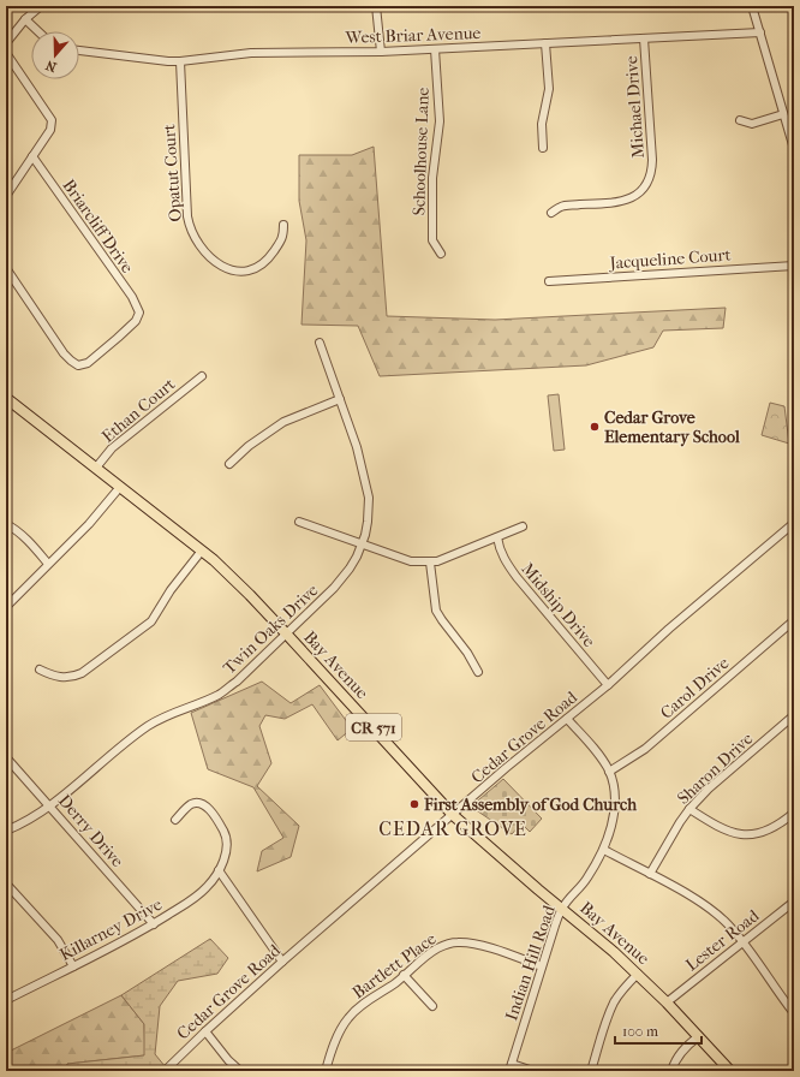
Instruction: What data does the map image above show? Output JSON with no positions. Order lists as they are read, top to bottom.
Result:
{
  "streets": {
    "main road": ["Bay Avenue", "CR 571"],
    "street": [
      "West Briar Avenue",
      "Michael Drive",
      "Schoolhouse Lane",
      "Opatut Court",
      "Briarcliff Drive",
      "Jacqueline Court",
      "Ethan Court",
      "Midship Drive",
      "Twin Oaks Drive",
      "Carol Drive",
      "Cedar Grove Road",
      "Sharon Drive",
      "Derry Drive",
      "Killarney Drive",
      "Lester Road",
      "Indian Hill Road",
      "Bartlett Place"
    ]
  },
  "crossings": [
    ["West Briar Avenue", "Michael Drive"],
    ["West Briar Avenue", "Schoolhouse Lane"],
    ["West Briar Avenue", "Opatut Court"],
    ["Ethan Court", "Bay Avenue"],
    ["Midship Drive", "Cedar Grove Road"],
    ["Twin Oaks Drive", "Bay Avenue"],
    ["Twin Oaks Drive", "Derry Drive"],
    ["Bay Avenue", "Cedar Grove Road"],
    ["Bay Avenue", "Lester Road"],
    ["Bay Avenue", "Indian Hill Road"],
    ["Carol Drive", "Indian Hill Road"],
    ["Cedar Grove Road", "Indian Hill Road"],
    ["Derry Drive", "Killarney Drive"],
    ["Indian Hill Road", "Bartlett Place"]
  ],
  "districts": ["CEDAR GROVE"],
  "places": ["Cedar Grove Elementary School", "First Assembly of God Church"],
  "scale_bar": "100 m",
  "north": "bottom"
}
